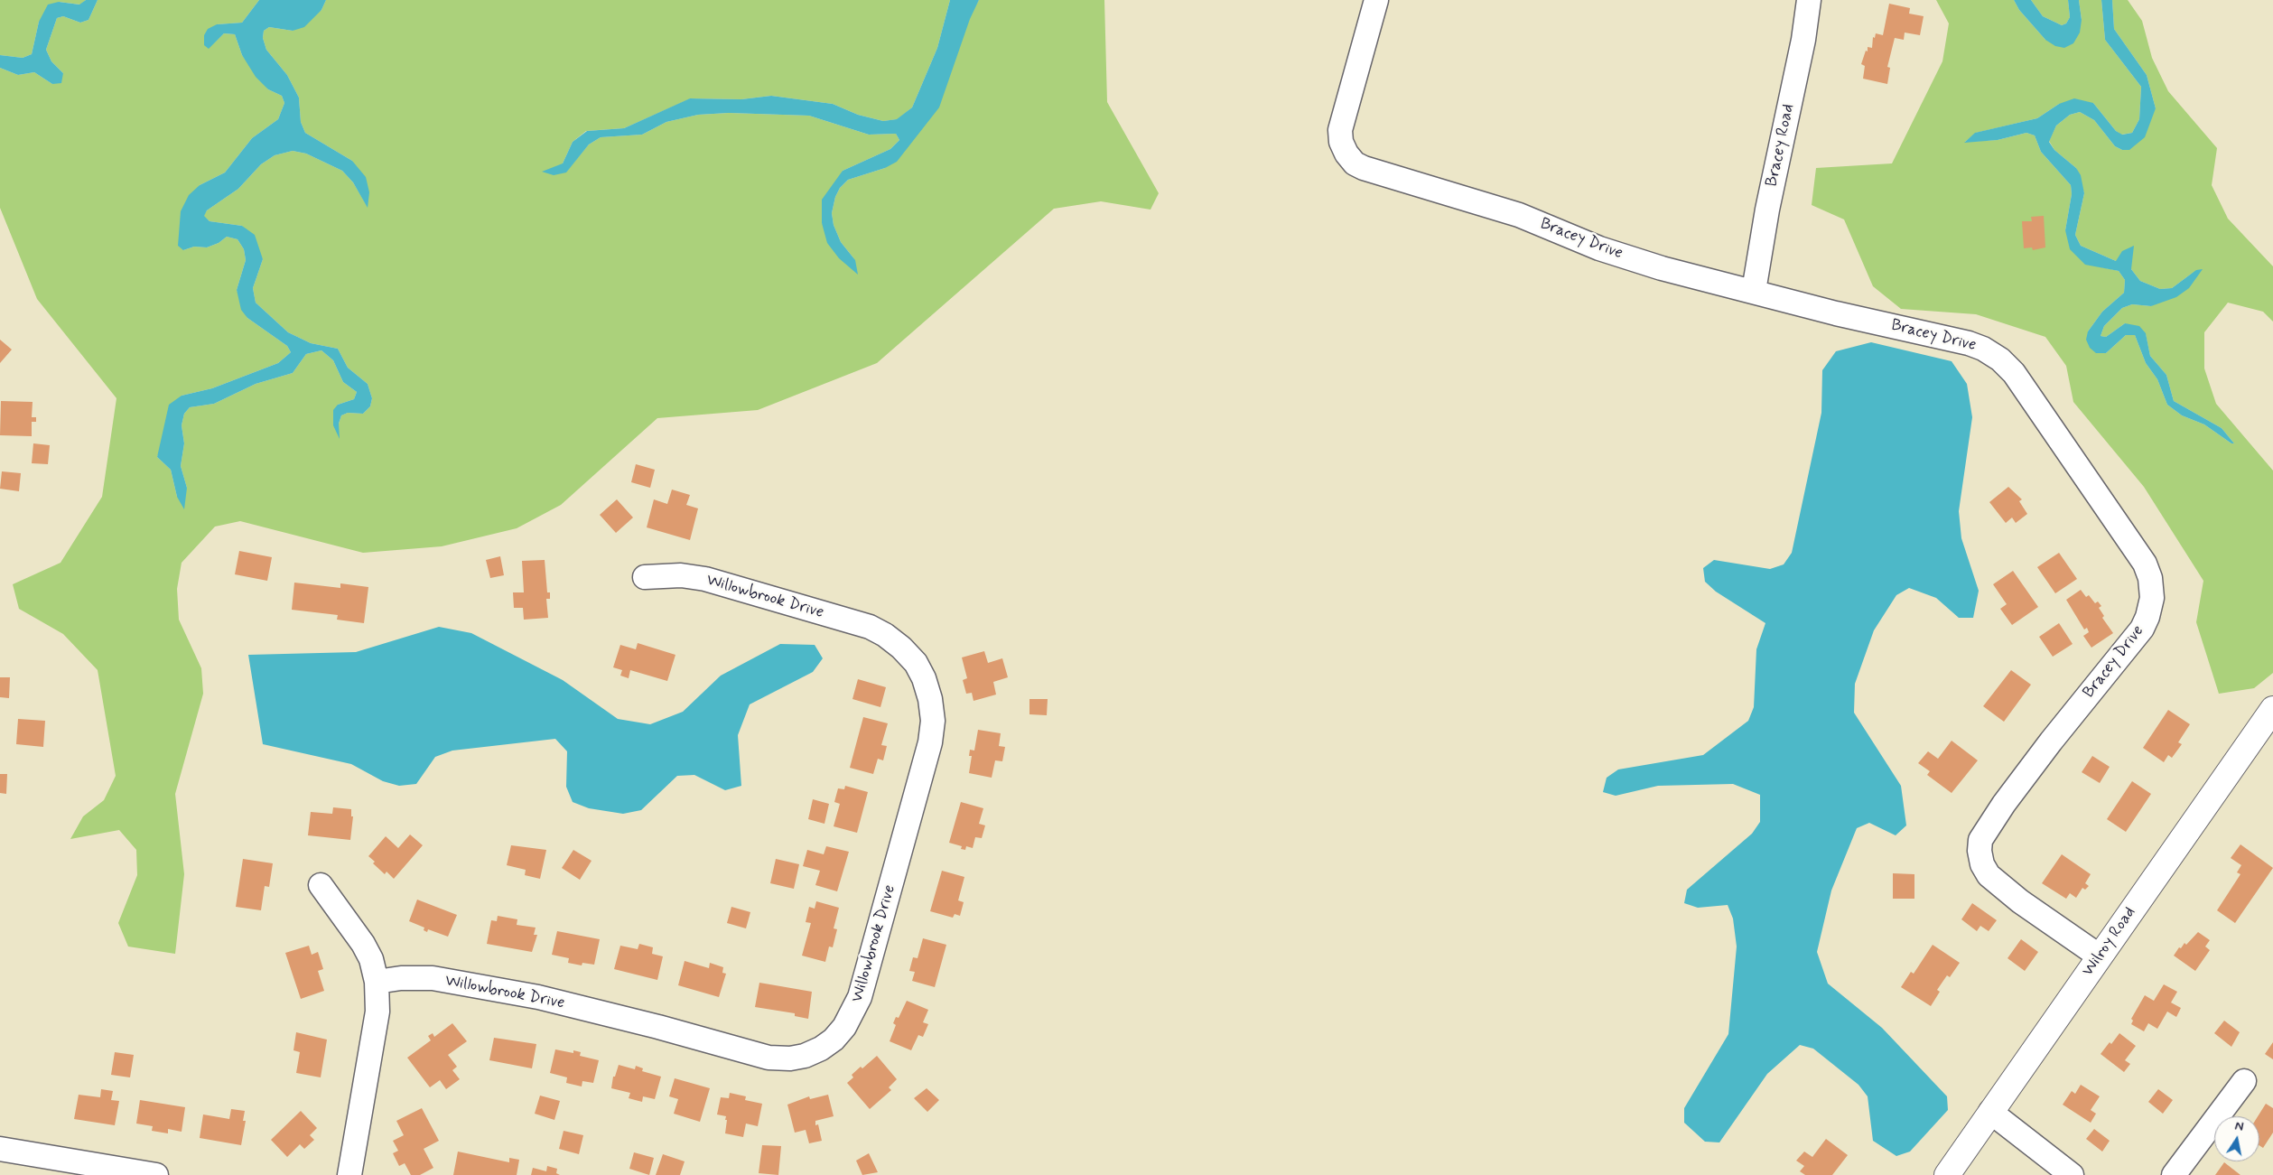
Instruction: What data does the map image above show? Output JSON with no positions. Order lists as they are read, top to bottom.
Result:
{
  "streets": {
    "main road": ["Wilroy Road"],
    "street": ["Bracey Road", "Bracey Drive", "Willowbrook Drive"]
  },
  "crossings": [
    ["Bracey Road", "Bracey Drive"],
    ["Bracey Drive", "Wilroy Road"]
  ],
  "north": "top"
}
